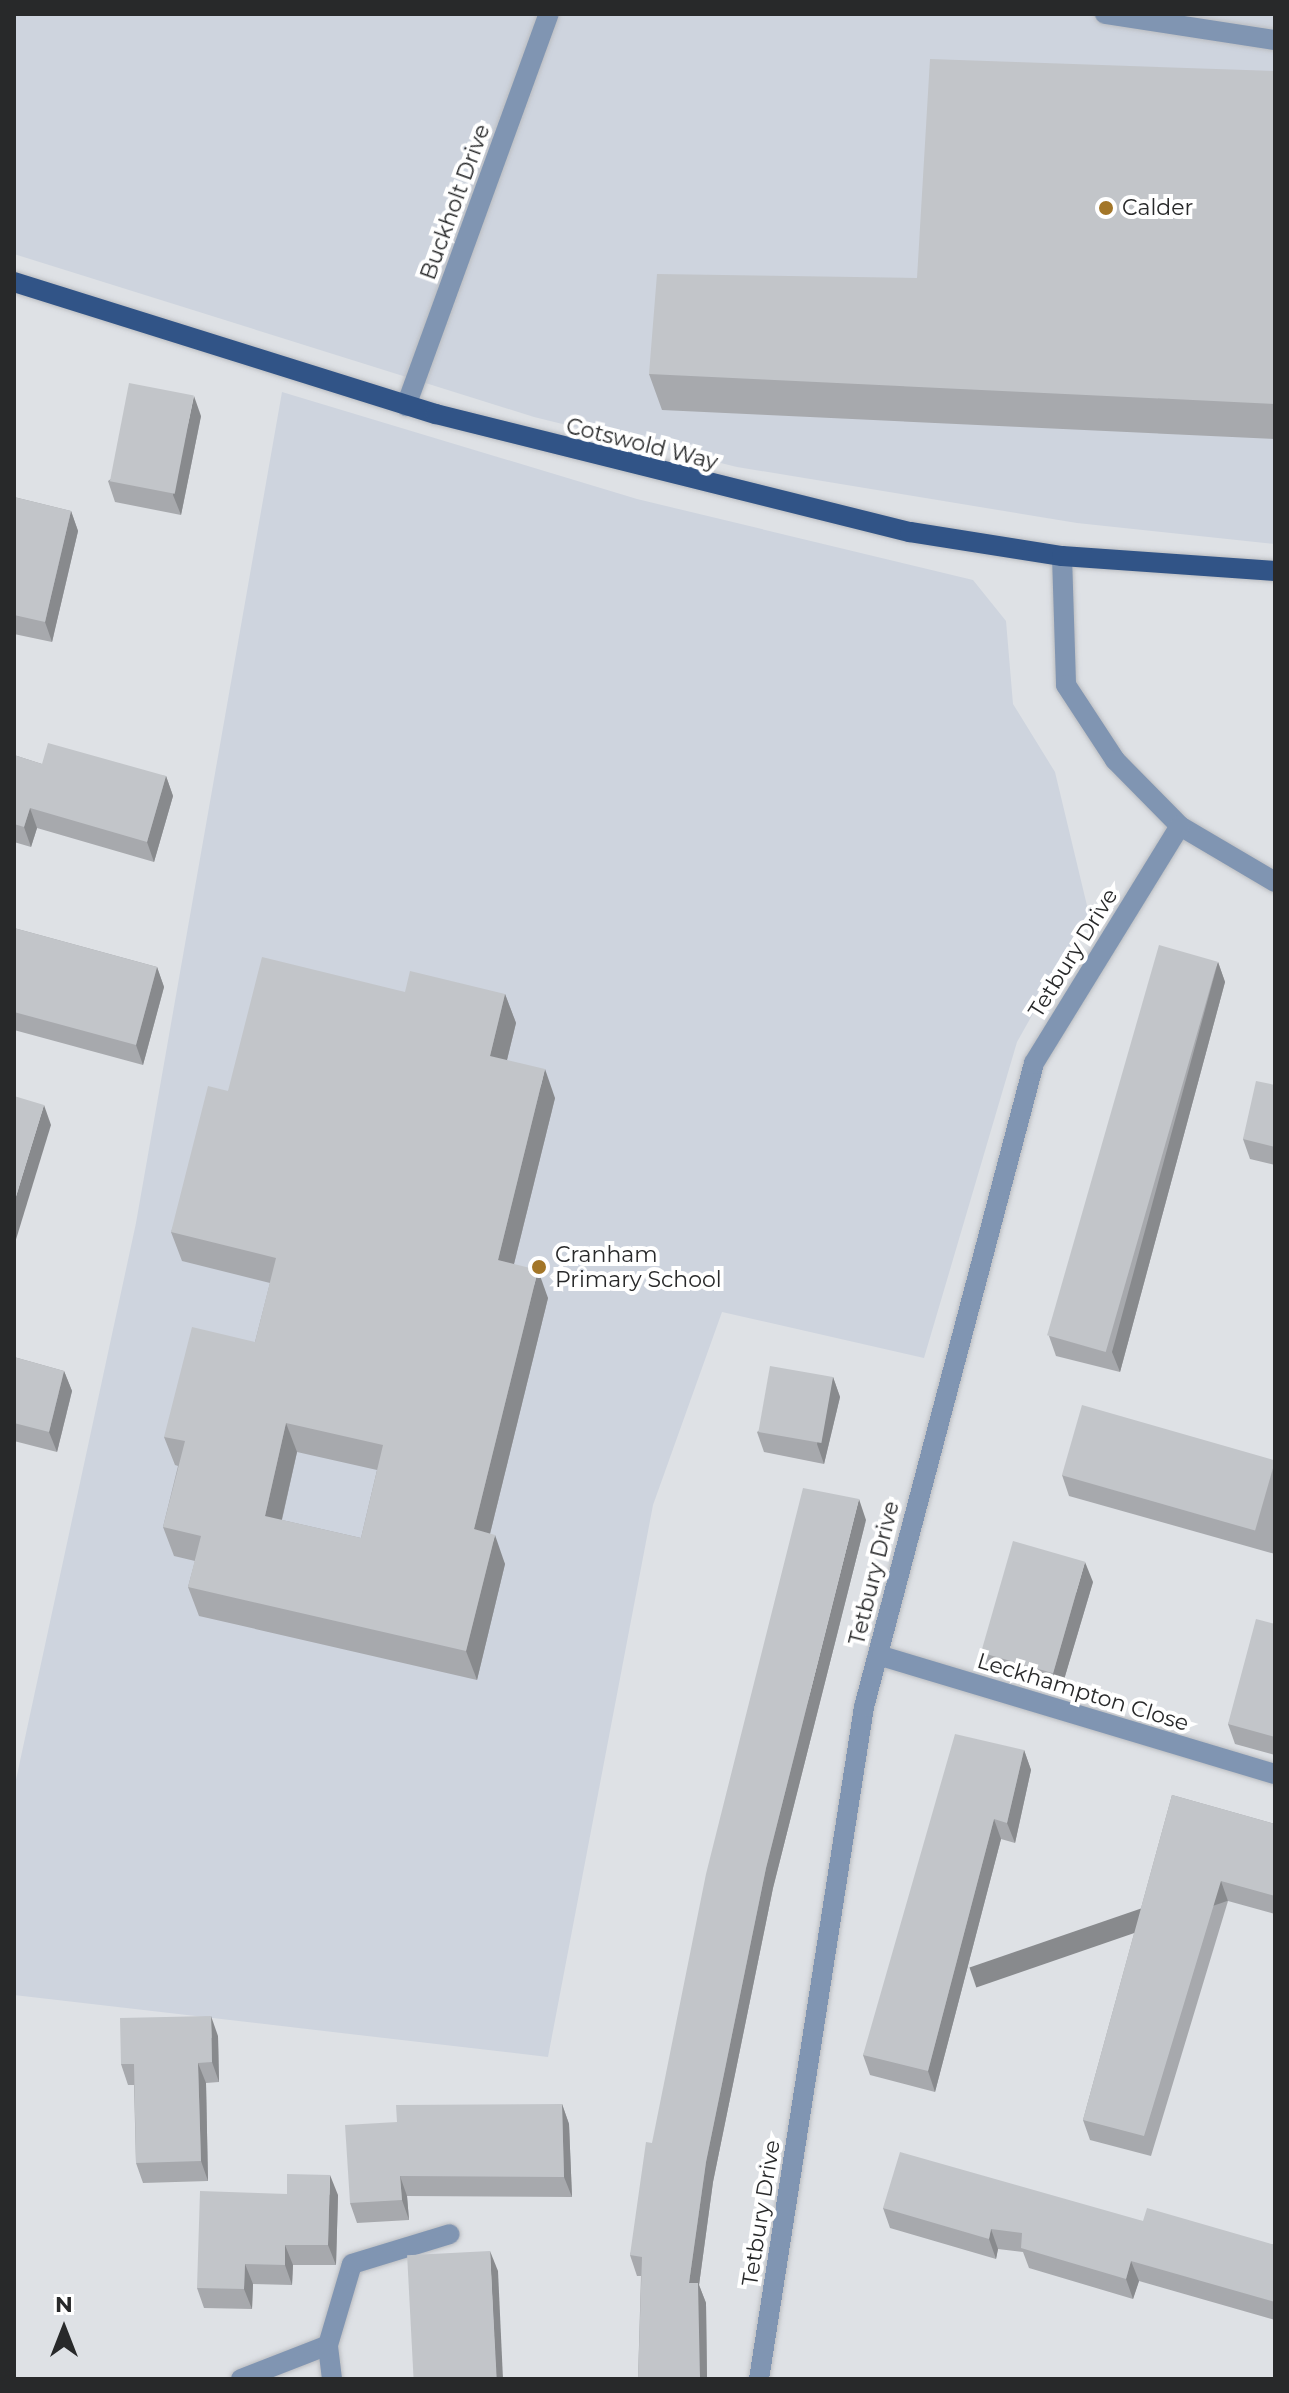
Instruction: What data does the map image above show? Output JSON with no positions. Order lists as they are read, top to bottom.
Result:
{
  "streets": {
    "main road": ["Cotswold Way"],
    "street": ["Buckholt Drive", "Tetbury Drive", "Leckhampton Close"]
  },
  "crossings": [
    ["Buckholt Drive", "Cotswold Way"],
    ["Tetbury Drive", "Leckhampton Close"]
  ],
  "places": ["Calder", "Cranham Primary School"],
  "north": "top"
}
